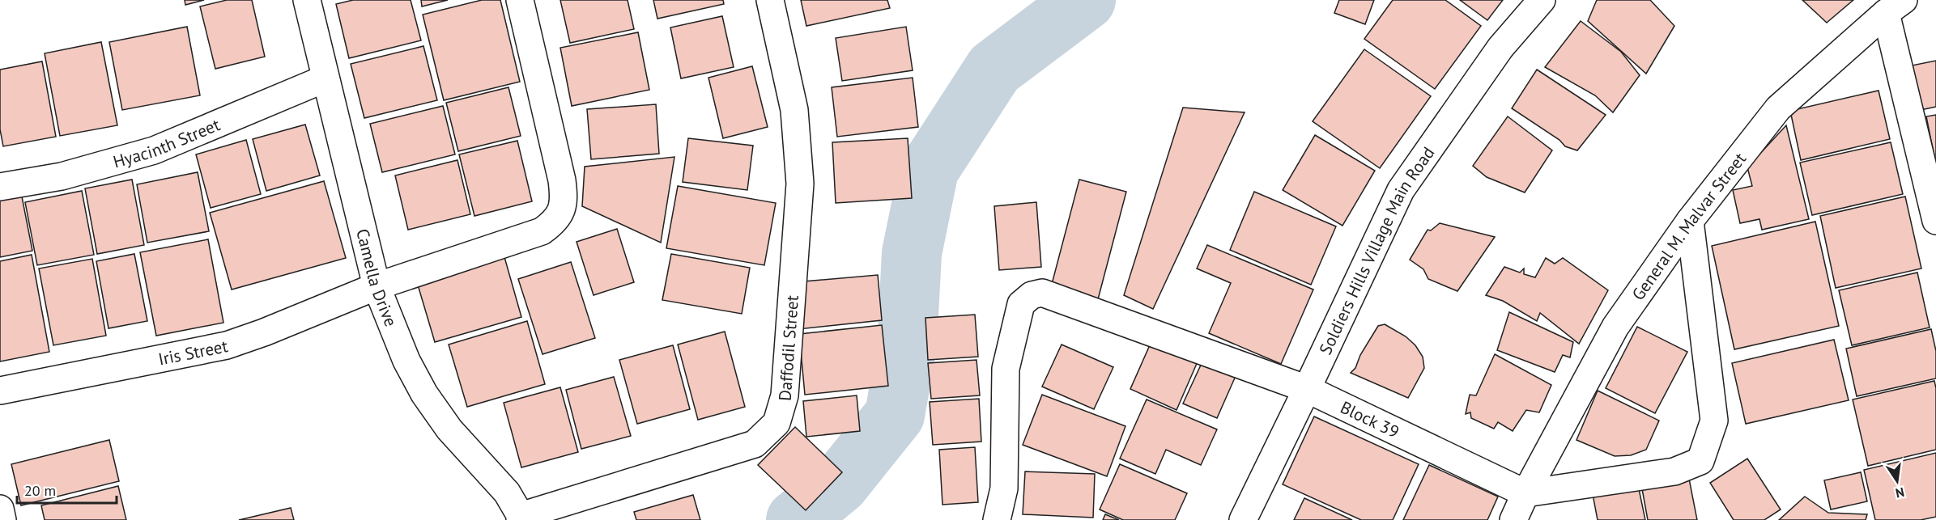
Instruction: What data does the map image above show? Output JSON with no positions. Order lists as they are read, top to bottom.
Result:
{
  "streets": {
    "street": [
      "Hyacinth Street",
      "General M. Malvar Street",
      "Soldiers Hills Village Main Road",
      "Camella Drive",
      "Daffodil Street",
      "Iris Street",
      "Block 39"
    ]
  },
  "crossings": [
    ["Hyacinth Street", "Camella Drive"],
    ["General M. Malvar Street", "Block 39"],
    ["Soldiers Hills Village Main Road", "Block 39"],
    ["Camella Drive", "Daffodil Street"],
    ["Camella Drive", "Iris Street"]
  ],
  "scale_bar": "20 m",
  "north": "bottom"
}
